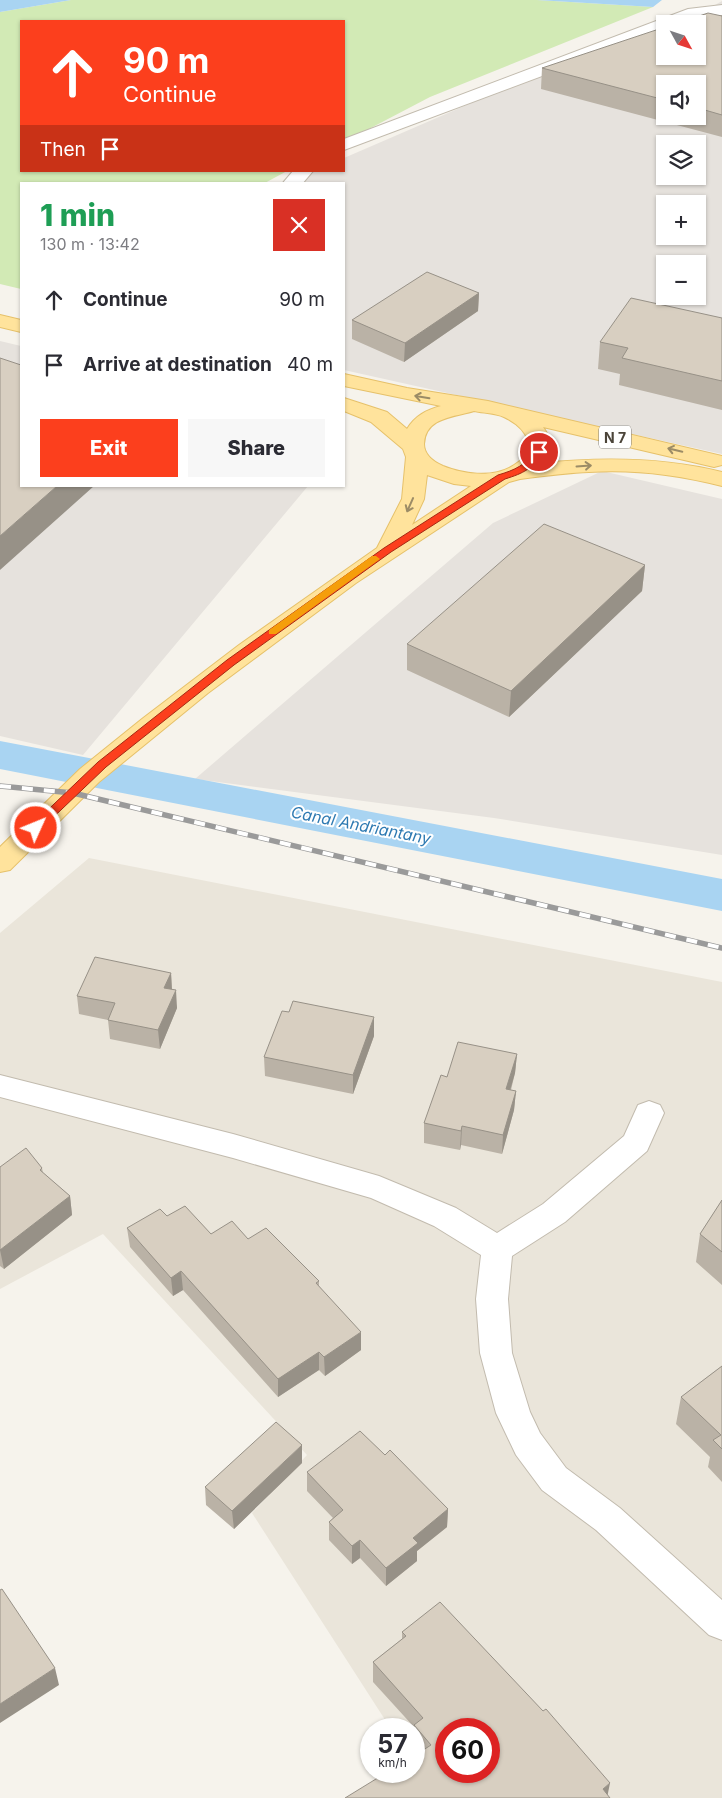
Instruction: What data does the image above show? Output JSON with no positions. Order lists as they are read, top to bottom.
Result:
{
  "streets": {
    "main road": ["N 7"]
  },
  "water": ["Canal Andriantany"],
  "north": "bottom right",
  "page": {
    "map_buttons": ["+", "−"],
    "turn": ["90 m", "Continue"],
    "then": "Then",
    "heading": ["1 min", "130 m · 13:42"],
    "list": [
      {
        "name": "Continue",
        "value": "90 m"
      },
      {
        "name": "Arrive at destination",
        "value": "40 m"
      }
    ],
    "buttons": ["Exit", "Share"],
    "speed": "57 km/h",
    "limit": "60"
  }
}
